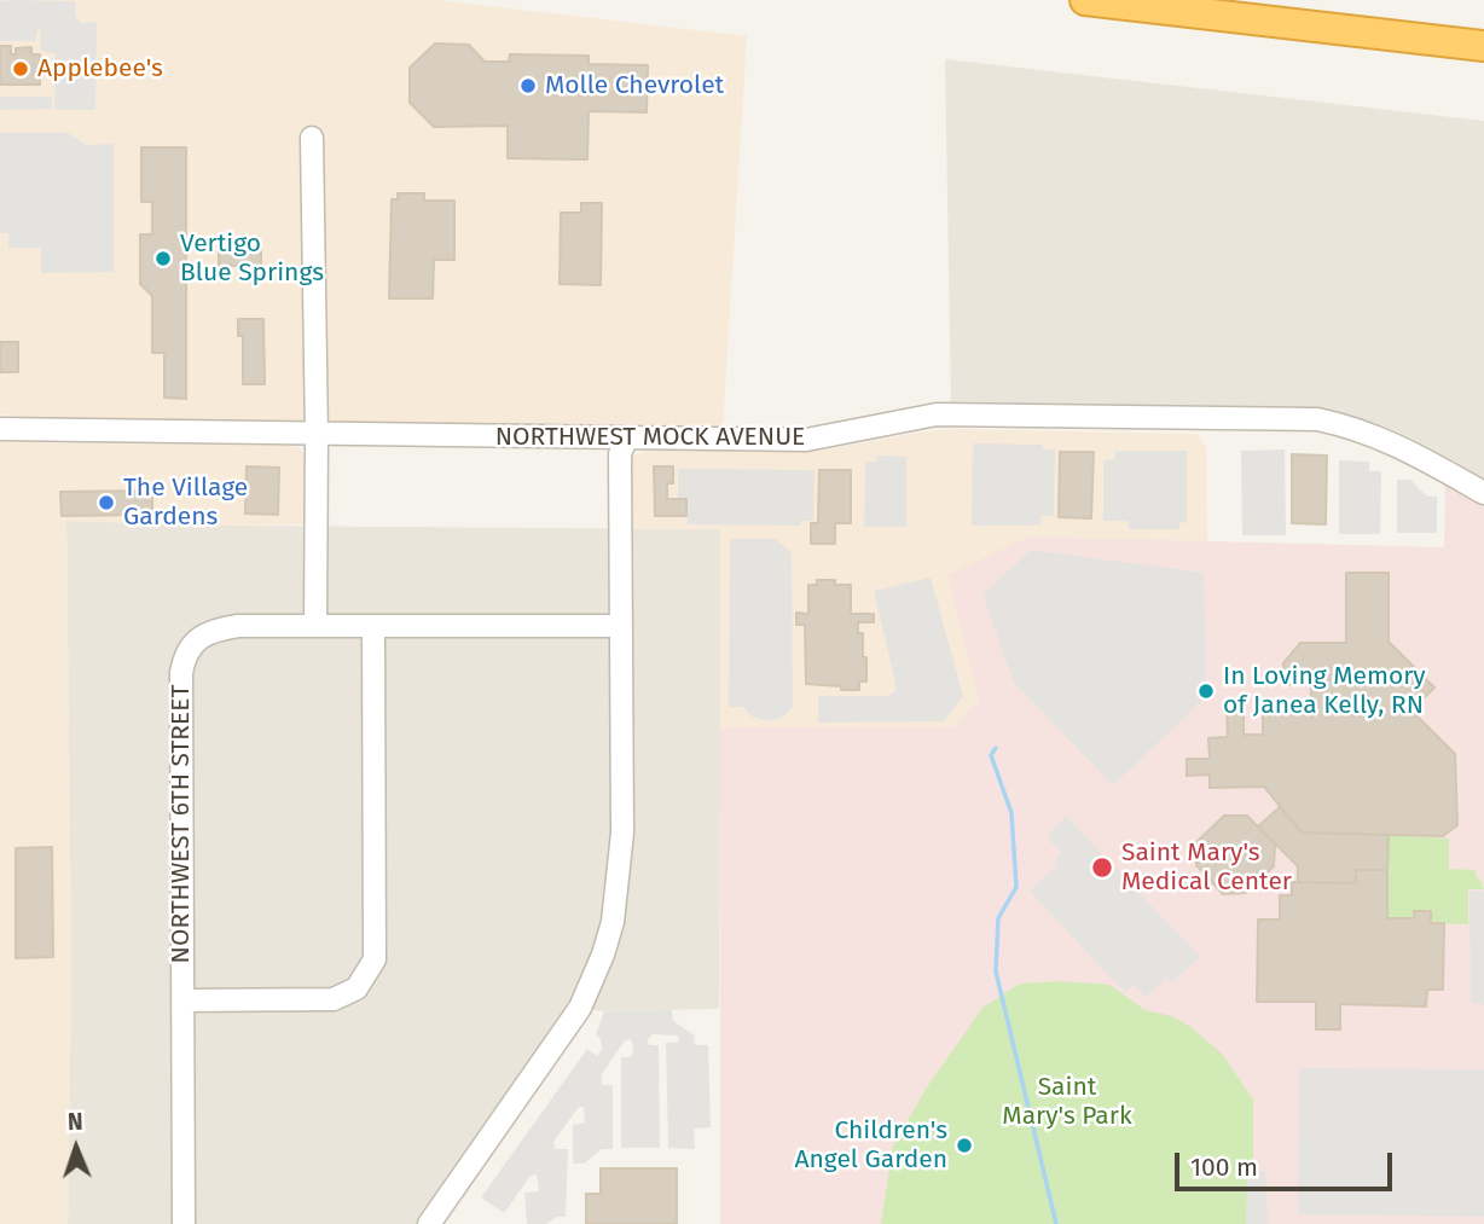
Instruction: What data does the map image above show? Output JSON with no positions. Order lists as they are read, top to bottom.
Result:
{
  "streets": {
    "street": ["NORTHWEST MOCK AVENUE", "NORTHWEST 6TH STREET"]
  },
  "parks": ["Saint Mary's Park"],
  "places": [
    "Applebee's",
    "Molle Chevrolet",
    "Vertigo Blue Springs",
    "The Village Gardens",
    "In Loving Memory of Janea Kelly, RN",
    "Saint Mary's Medical Center",
    "Children's Angel Garden"
  ],
  "scale_bar": "100 m",
  "north": "top"
}
